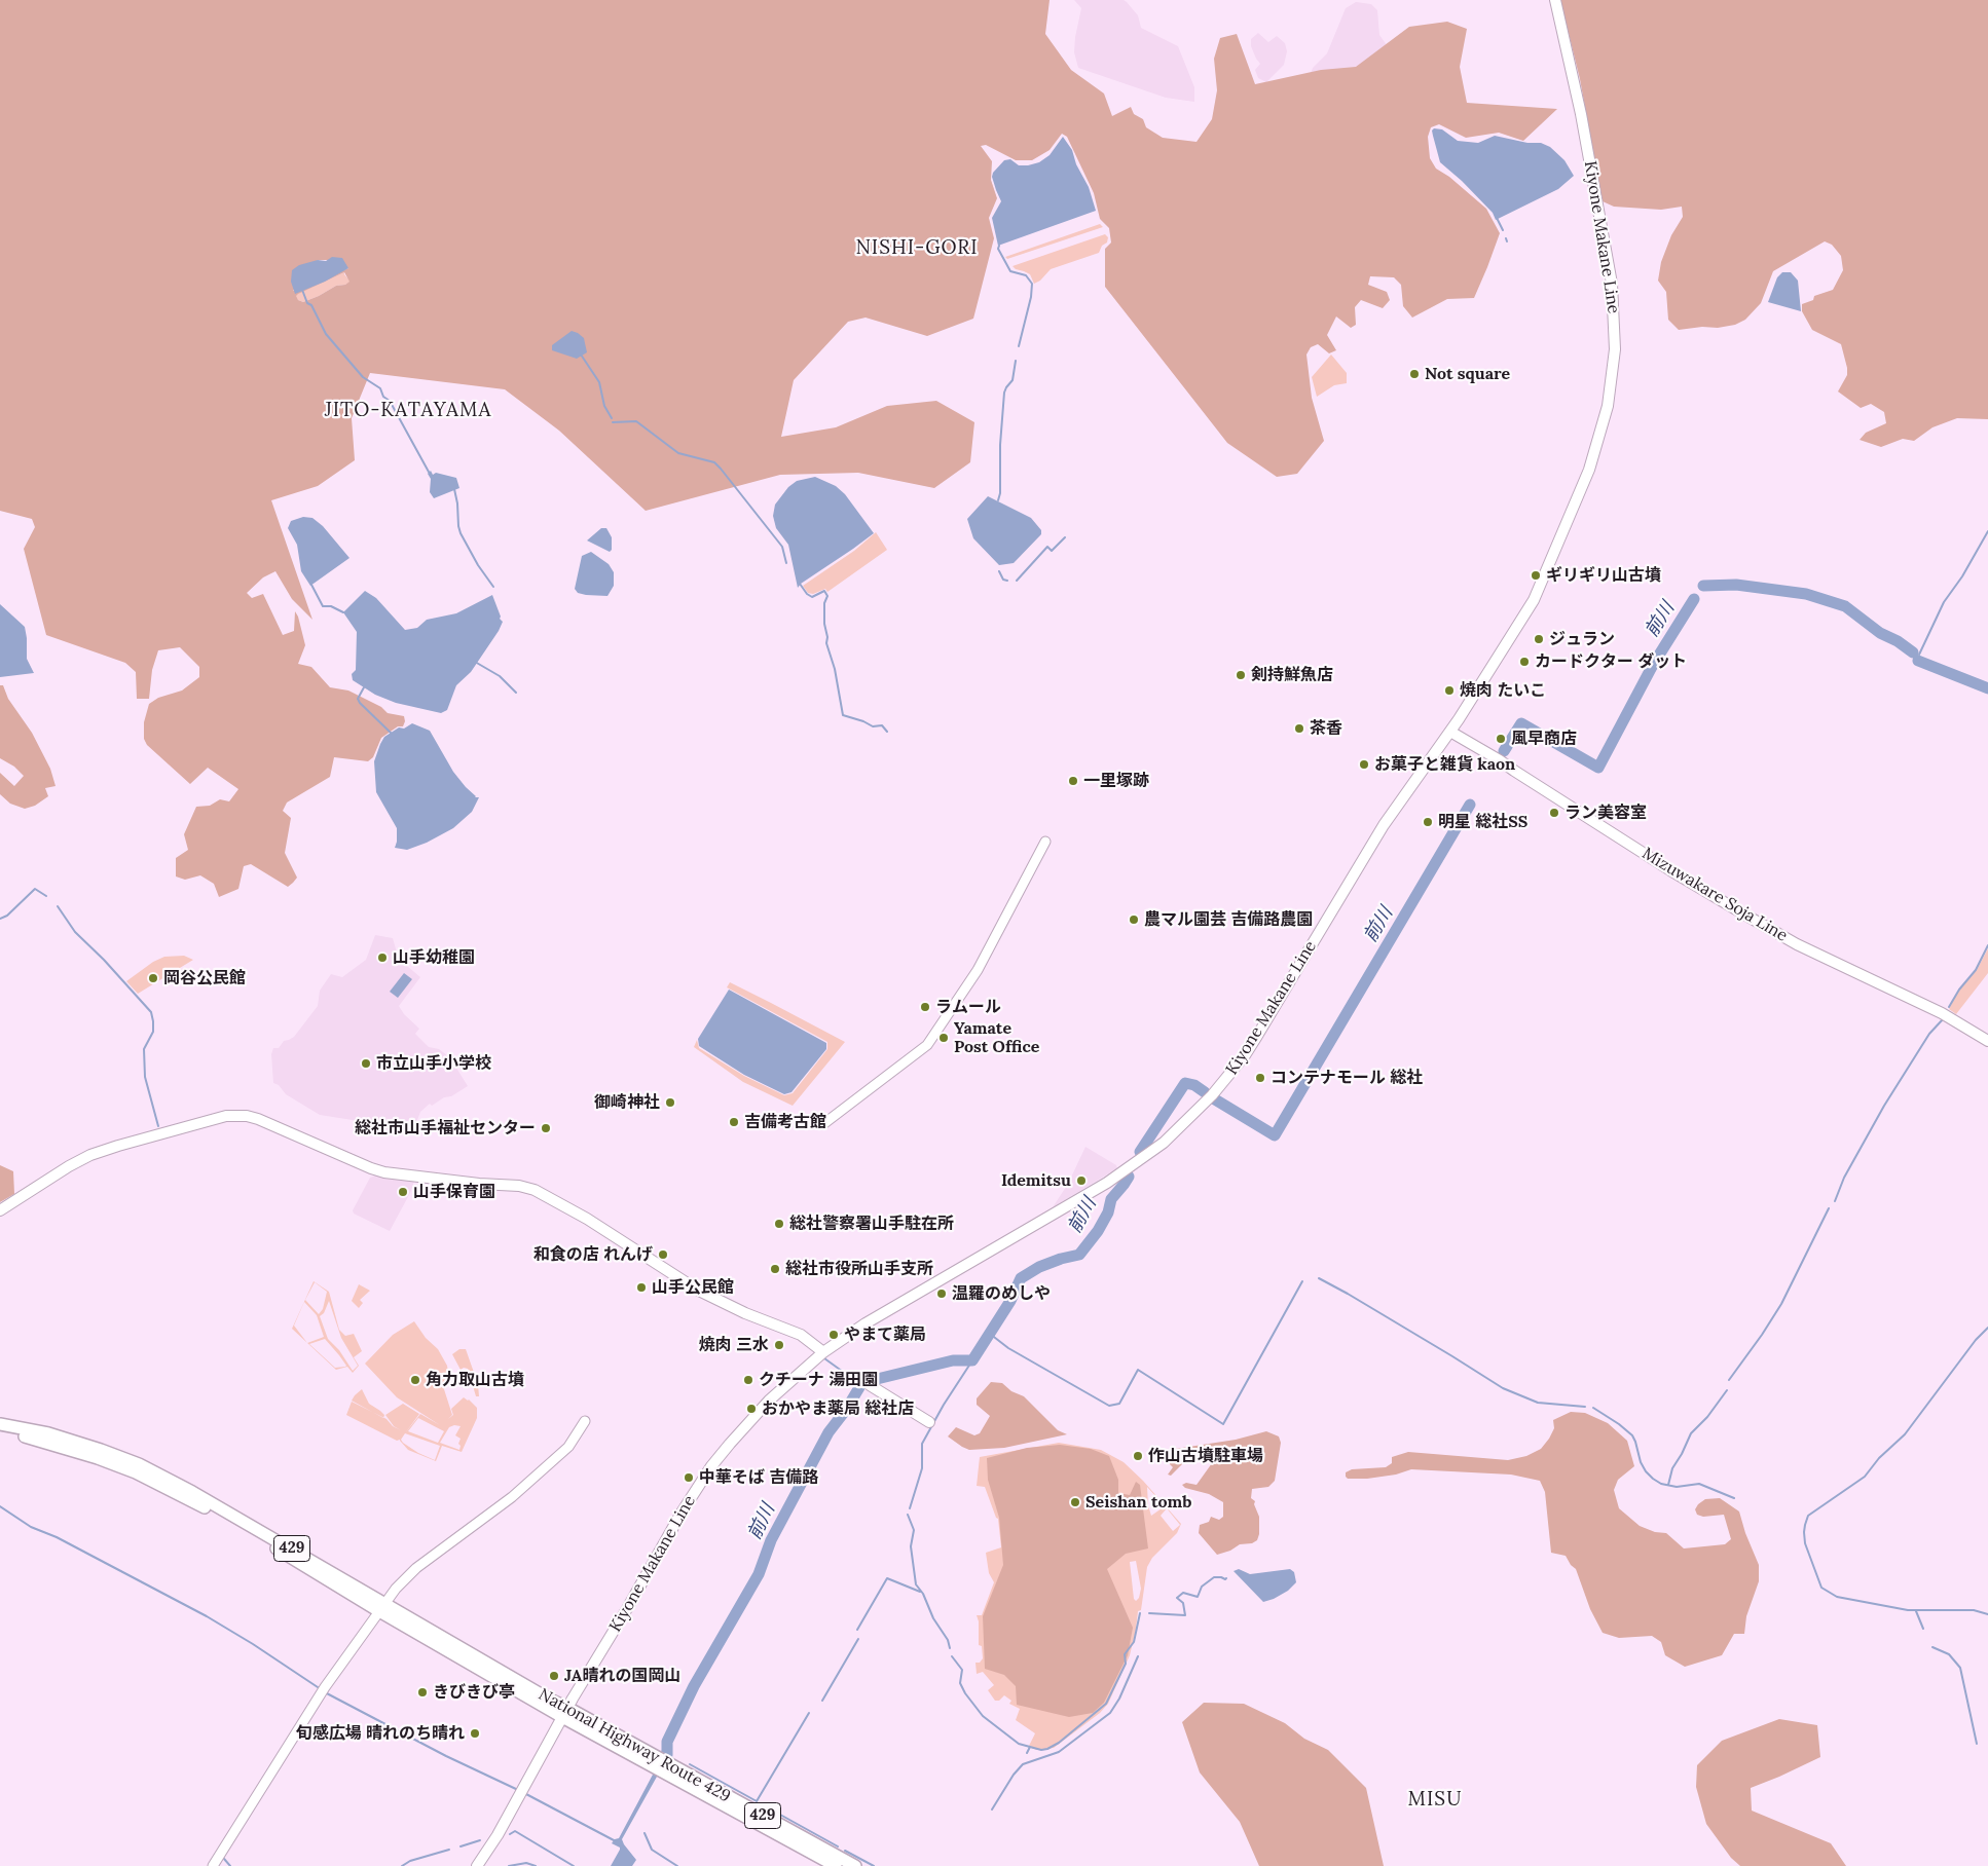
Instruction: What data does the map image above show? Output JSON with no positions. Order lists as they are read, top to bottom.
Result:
{
  "streets": {
    "highway": ["429", "National Highway Route 429"],
    "main road": ["Kiyone Makane Line", "Mizuwakare Soja Line"]
  },
  "crossings": [
    ["Kiyone Makane Line", "Mizuwakare Soja Line"],
    ["Kiyone Makane Line", "National Highway Route 429"]
  ],
  "districts": ["NISHI-GORI", "JITO-KATAYAMA", "MISU"],
  "water": ["前川"],
  "places": [
    "Not square",
    "ギリギリ山古墳",
    "ジュラン",
    "カードクター ダット",
    "剣持鮮魚店",
    "焼肉 たいこ",
    "茶香",
    "風早商店",
    "お菓子と雑貨 kaon",
    "一里塚跡",
    "ラン美容室",
    "明星 総社SS",
    "農マル園芸 吉備路農園",
    "山手幼稚園",
    "岡谷公民館",
    "ラムール",
    "Yamate Post Office",
    "市立山手小学校",
    "コンテナモール 総社",
    "御崎神社",
    "吉備考古館",
    "総社市山手福祉センター",
    "Idemitsu",
    "山手保育園",
    "総社警察署山手駐在所",
    "和食の店 れんげ",
    "総社市役所山手支所",
    "山手公民館",
    "温羅のめしや",
    "やまて薬局",
    "焼肉 三水",
    "角力取山古墳",
    "クチーナ 湯田園",
    "おかやま薬局 総社店",
    "作山古墳駐車場",
    "中華そば 吉備路",
    "Seishan tomb",
    "JA晴れの国岡山",
    "きびきび亭",
    "旬感広場 晴れのち晴れ"
  ]
}
